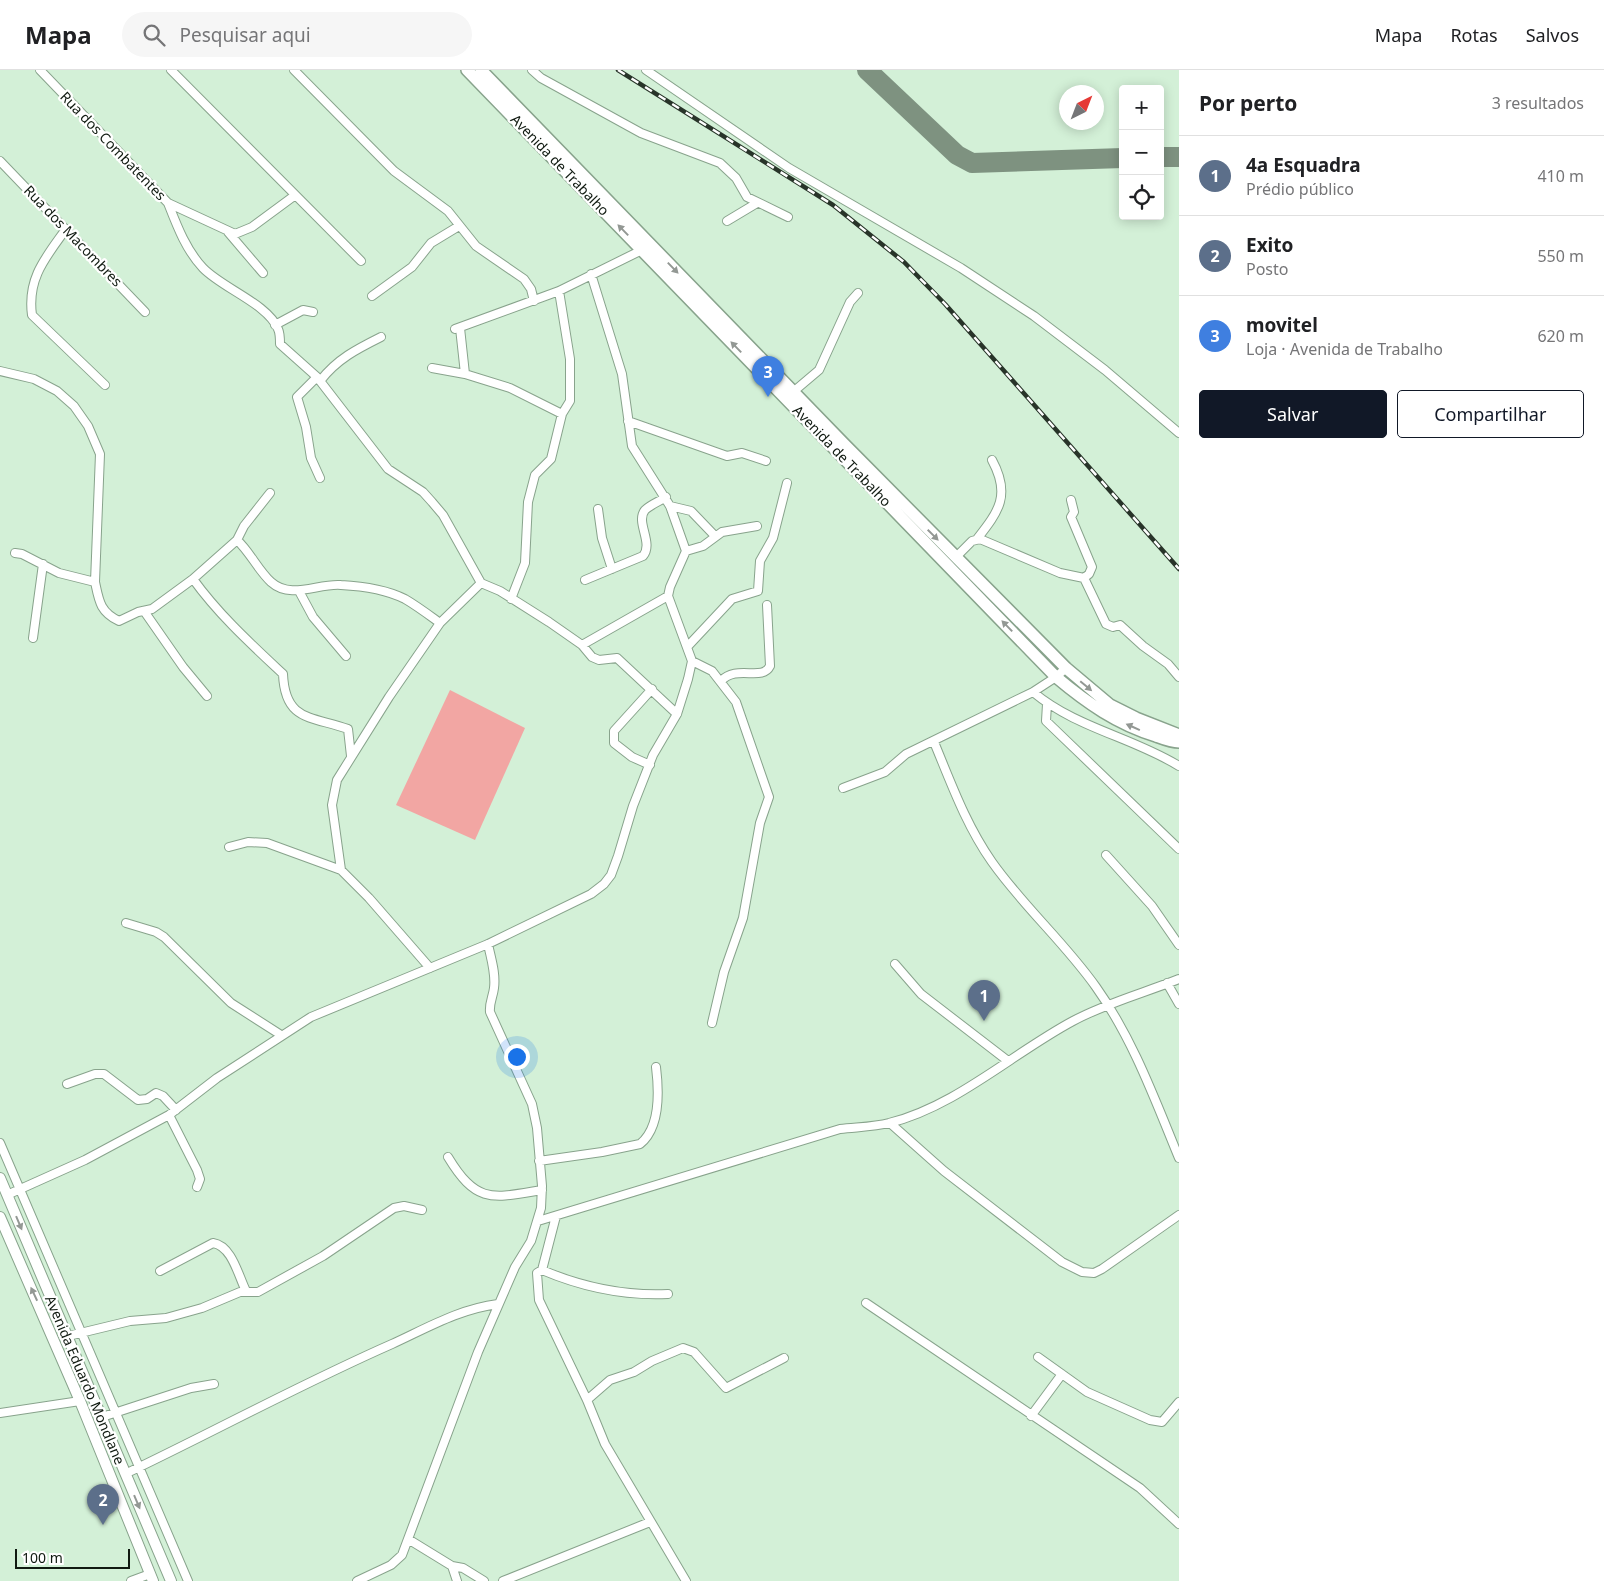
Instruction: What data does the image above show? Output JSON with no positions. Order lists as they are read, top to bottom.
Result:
{
  "streets": {
    "highway": ["Avenida de Trabalho"],
    "main road": ["Avenida Eduardo Mondlane"],
    "street": ["Rua dos Combatentes", "Rua dos Macombres"]
  },
  "scale_bar": "100 m",
  "north": "top right",
  "page": {
    "header": "Mapa",
    "search": "Pesquisar aqui",
    "nav": ["Mapa", "Rotas", "Salvos"],
    "heading": ["Por perto", "3 resultados"],
    "map_buttons": ["+", "−"],
    "list": [
      {
        "mark": "1",
        "name": "4a Esquadra",
        "note": "Prédio público",
        "value": "410 m"
      },
      {
        "mark": "2",
        "name": "Exito",
        "note": "Posto",
        "value": "550 m"
      },
      {
        "mark": "3",
        "name": "movitel",
        "note": "Loja · Avenida de Trabalho",
        "value": "620 m"
      }
    ],
    "pins": ["3", "1", "2"],
    "buttons": ["Salvar", "Compartilhar"],
    "scale": "100 m"
  }
}
